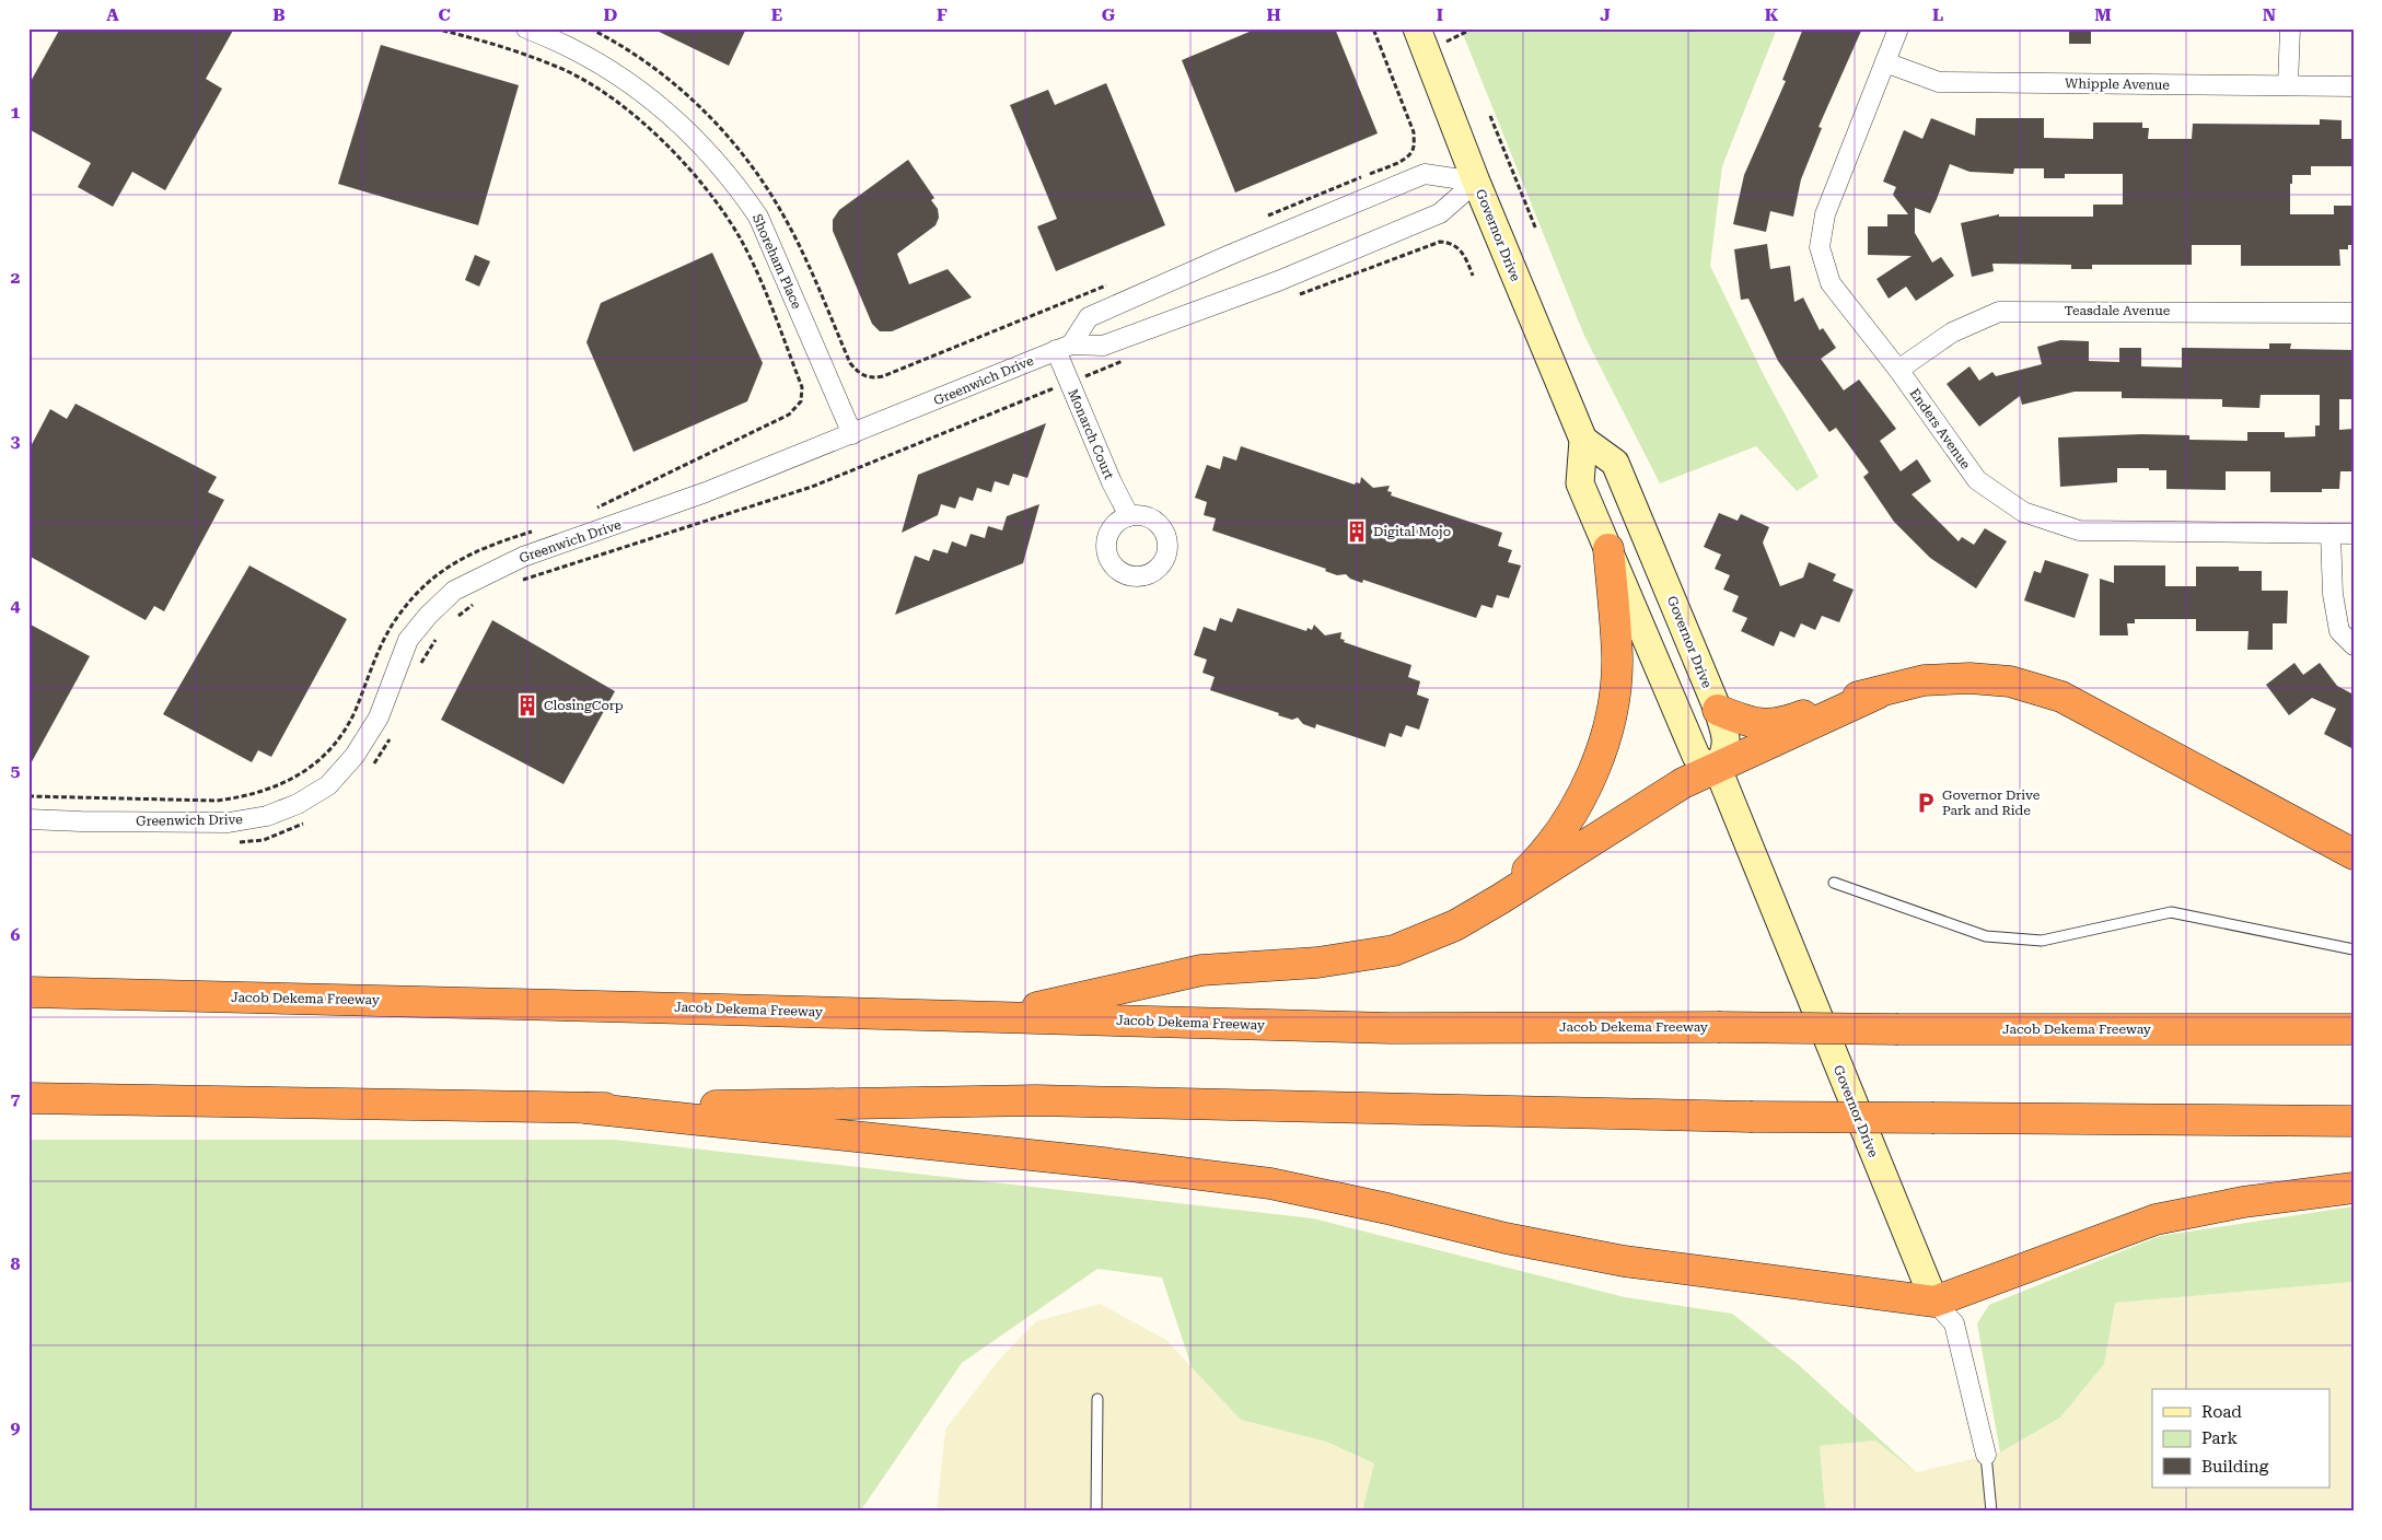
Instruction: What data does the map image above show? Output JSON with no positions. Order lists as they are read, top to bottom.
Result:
{
  "streets": {
    "highway": ["Jacob Dekema Freeway"],
    "main road": ["Governor Drive"],
    "street": [
      "Whipple Avenue",
      "Shoreham Place",
      "Teasdale Avenue",
      "Greenwich Drive",
      "Enders Avenue",
      "Monarch Court"
    ]
  },
  "crossings": [
    ["Whipple Avenue", "Enders Avenue"],
    ["Governor Drive", "Greenwich Drive"],
    ["Shoreham Place", "Greenwich Drive"],
    ["Teasdale Avenue", "Enders Avenue"],
    ["Greenwich Drive", "Monarch Court"]
  ],
  "places": {
    "building": ["Digital Mojo", "ClosingCorp"],
    "parking": ["Governor Drive Park and Ride"]
  },
  "legend": ["Road", "Park", "Building"],
  "grid": {
    "columns": [
      "A",
      "B",
      "C",
      "D",
      "E",
      "F",
      "G",
      "H",
      "I",
      "J",
      "K",
      "L",
      "M",
      "N"
    ],
    "rows": [
      "1",
      "2",
      "3",
      "4",
      "5",
      "6",
      "7",
      "8",
      "9"
    ]
  }
}
